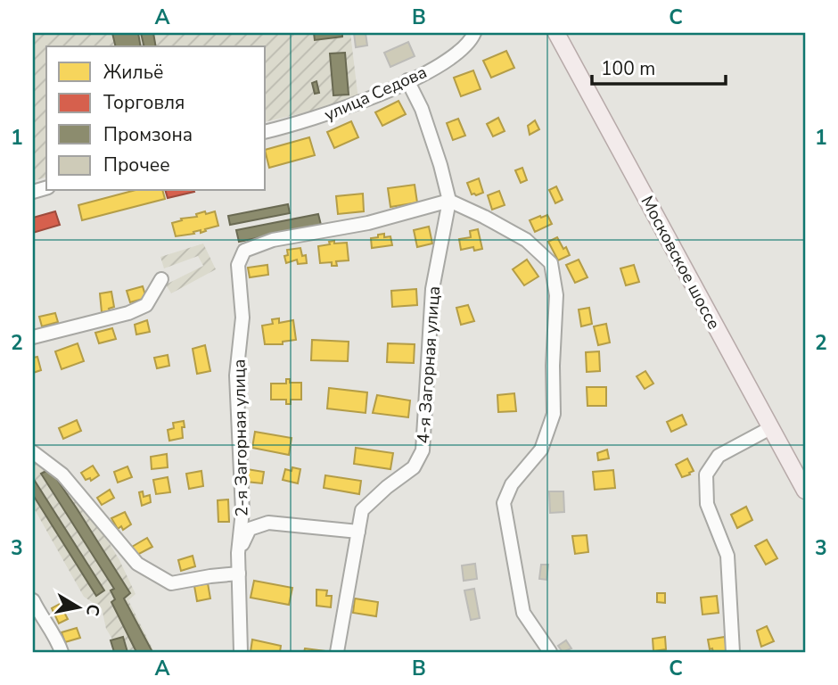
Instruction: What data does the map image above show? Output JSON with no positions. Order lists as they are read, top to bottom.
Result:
{
  "streets": {
    "main road": ["Московское шоссе"],
    "street": ["улица Седова", "4-я Загорная улица", "2-я Загорная улица"]
  },
  "crossings": [
    ["улица Седова", "4-я Загорная улица"],
    ["4-я Загорная улица", "2-я Загорная улица"]
  ],
  "legend": [
    "Жильё",
    "Торговля",
    "Промзона",
    "Прочее"
  ],
  "scale_bar": "100 m",
  "north": "right",
  "grid": {
    "columns": ["A", "B", "C"],
    "rows": ["1", "2", "3"]
  }
}
